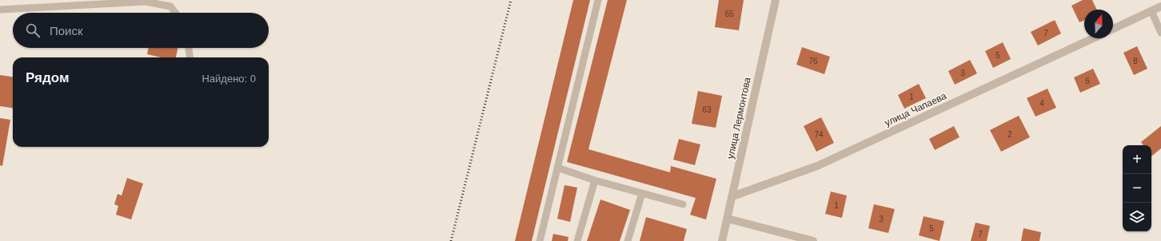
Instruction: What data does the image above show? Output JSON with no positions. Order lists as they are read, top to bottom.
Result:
{
  "streets": {
    "street": ["улица Чапаева", "улица Лермонтова"]
  },
  "crossings": [
    ["улица Чапаева", "улица Лермонтова"]
  ],
  "house_numbers": [
    "65",
    "7",
    "5",
    "76",
    "8",
    "3",
    "6",
    "1",
    "4",
    "63",
    "74",
    "2",
    "1",
    "3",
    "5",
    "7"
  ],
  "north": "top",
  "page": {
    "search": "Поиск",
    "heading": ["Рядом", "Найдено: 0"],
    "map_buttons": ["+", "−"]
  }
}
